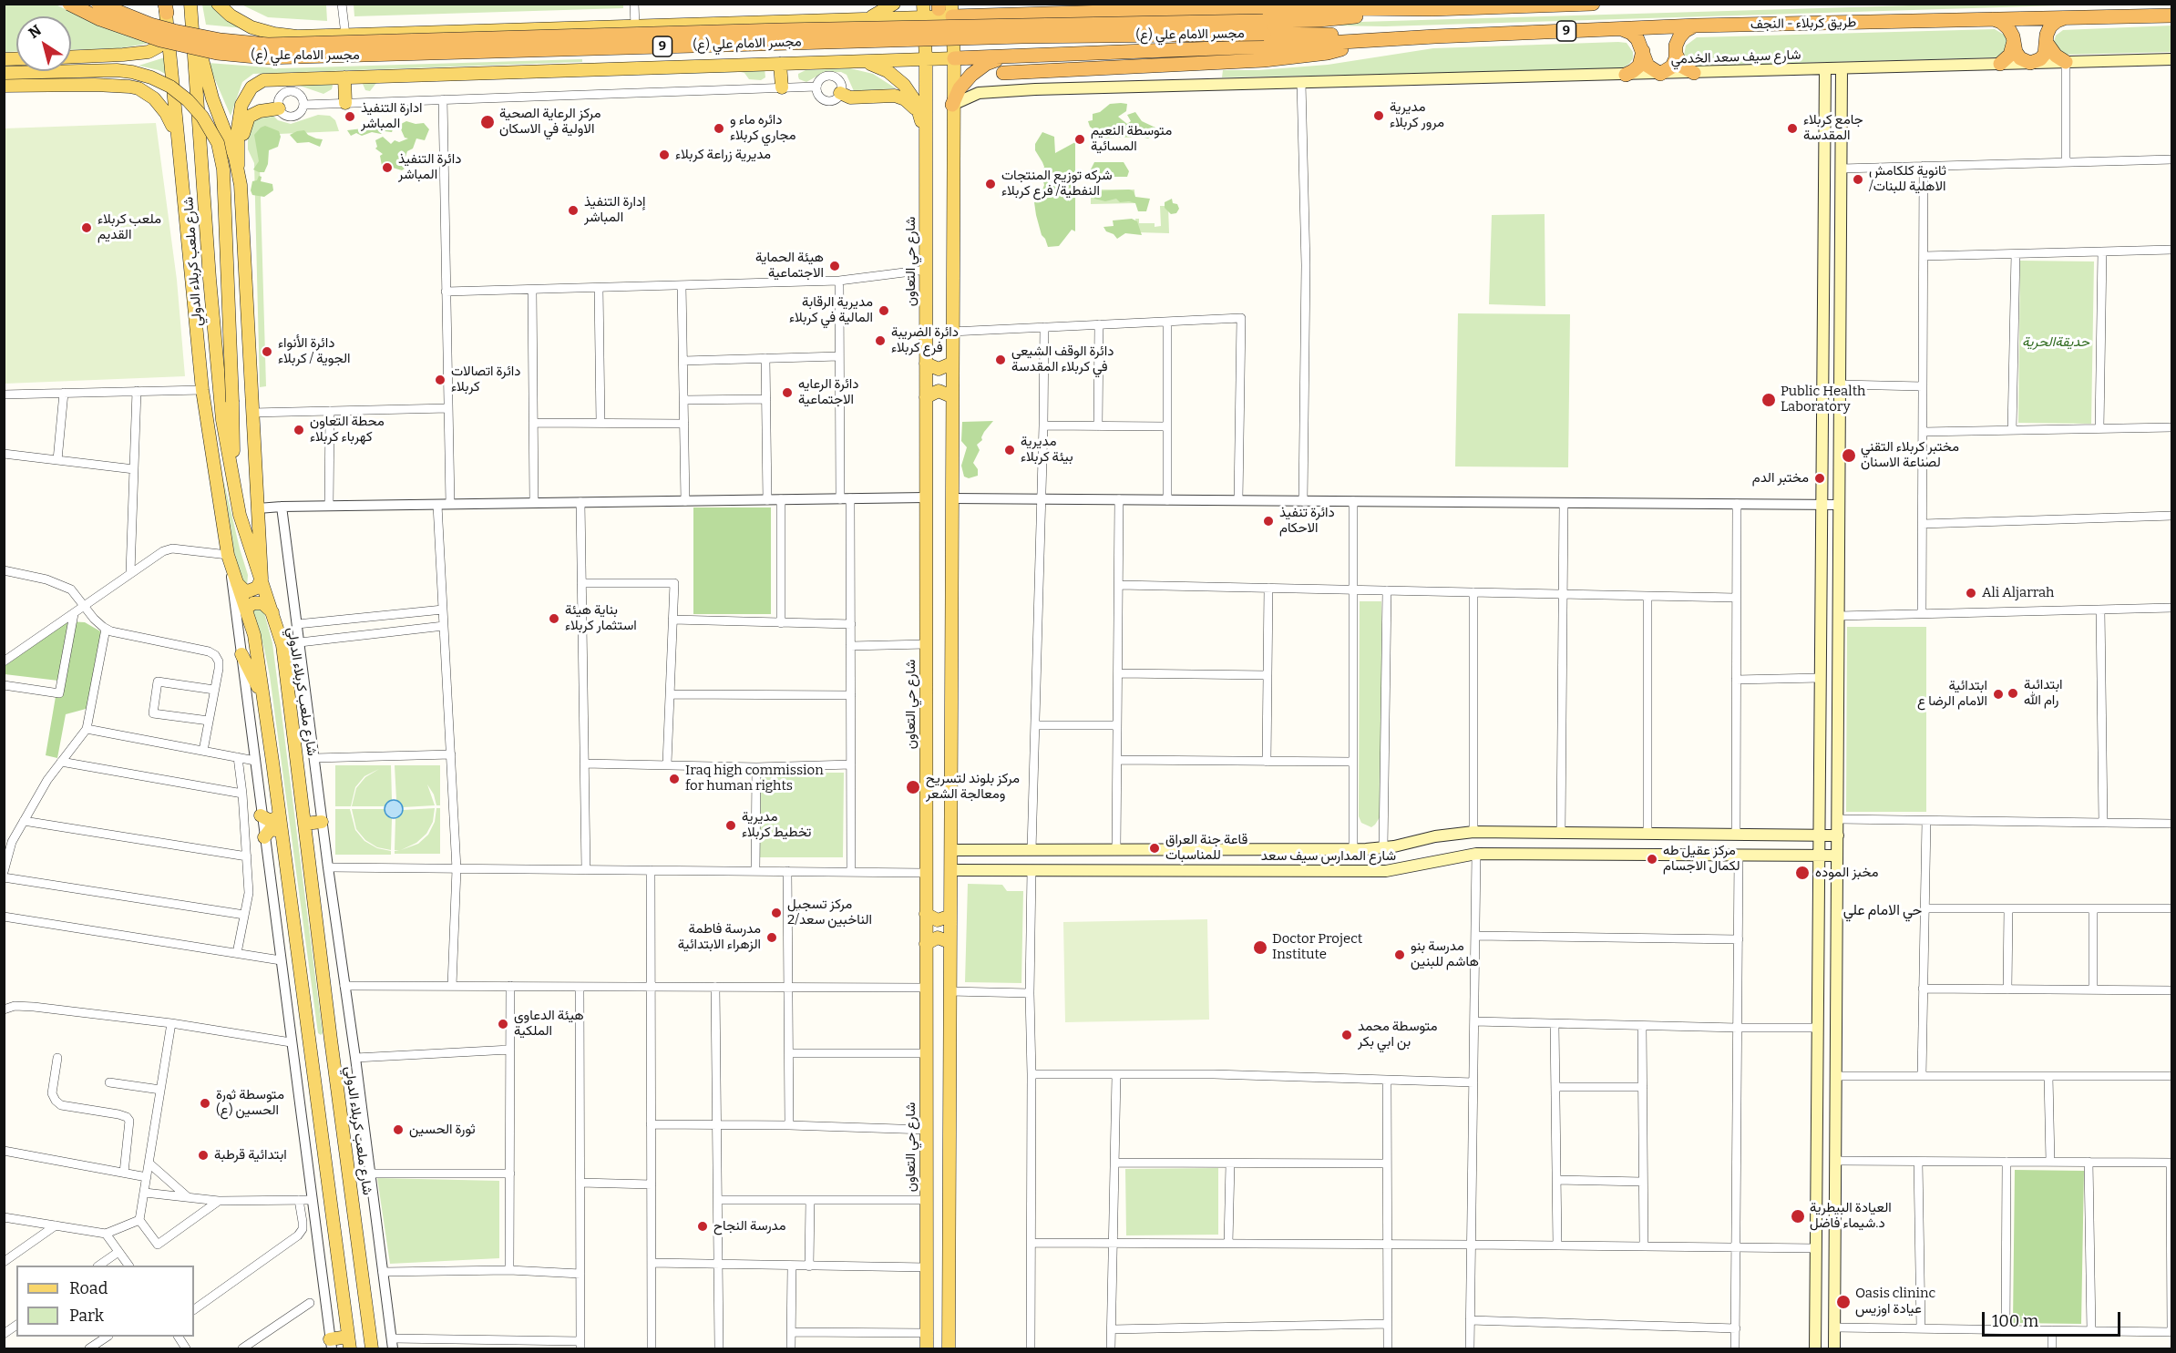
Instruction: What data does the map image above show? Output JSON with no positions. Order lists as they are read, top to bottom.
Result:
{
  "streets": {
    "highway": ["طريق كربلاء - النجف", "9", "مجسر الامام علي (ع)"],
    "main road": [
      "شارع سيف سعد الخدمي",
      "شارع ملعب كربلاء الدولي",
      "شارع حي التعاون",
      "شارع المدارس سيف سعد"
    ]
  },
  "crossings": [
    ["طريق كربلاء - النجف", "مجسر الامام علي (ع)"],
    ["9", "مجسر الامام علي (ع)"]
  ],
  "districts": ["حي الامام علي"],
  "parks": ["حديقةالحرية"],
  "places": [
    "مديرية مرور كربلاء",
    "ادارة التنفيذ المباشر",
    "مركز الرعاية الصحية الاولية في الاسكان",
    "دائره ماء و مجاري كربلاء",
    "جامع كربلاء المقدسة",
    "متوسطة النعيم المسائية",
    "مديرية زراعة كربلاء",
    "دائرة التنفيذ المباشر",
    "ثانوية كلكامش /الاهلية للبنات",
    "شركه توزيع المنتجات النفطية/ فرع كربلاء",
    "إدارة التنفيذ المباشر",
    "ملعب كربلاء القديم",
    "هيئة الحماية الاجتماعية",
    "مديرية الرقابة المالية في كربلاء",
    "دائرة الضريبة فرع كربلاء",
    "دائرة الأنواء الجوية / كربلاء",
    "دائرة الوقف الشيعي في كربلاء المقدسة",
    "دائرة اتصالات كربلاء",
    "دائرة الرعايه الاجتماعية",
    "Public Health Laboratory",
    "محطة التعاون كهرباء كربلاء",
    "مديرية بيئة كربلاء",
    "مختبر كربلاء التقني لصناعة الاسنان",
    "مختبر الدم",
    "دائرة تنفيذ الاحكام",
    "Ali Aljarrah",
    "بناية هيئة استثمار كربلاء",
    "ابتدائية رام الله",
    "ابتدائية الامام الرضا ع",
    "Iraq high commission for human rights",
    "مركز بلوند لتسريح ومعالجة الشعر",
    "مديرية تخطيط كربلاء",
    "قاعة جنة العراق للمناسبات",
    "مركز عقيل طه لكمال الاجسام",
    "مخبز الموده",
    "مركز تسجيل الناخبين سعد/2",
    "مدرسة فاطمة الزهراء الابتدائية",
    "Doctor Project Institute",
    "مدرسة بنو هاشم للبنين",
    "هيئة الدعاوى الملكية",
    "متوسطة محمد بن ابي بكر",
    "متوسطة ثورة الحسين (ع)",
    "ثورة الحسين",
    "ابتدائية قرطبة",
    "العيادة البيطرية د.شيماء فاضل",
    "مدرسة النجاح",
    "Oasis clininc عيادة اوزيس"
  ],
  "legend": ["Road", "Park"],
  "scale_bar": "100 m",
  "north": "top left"
}
